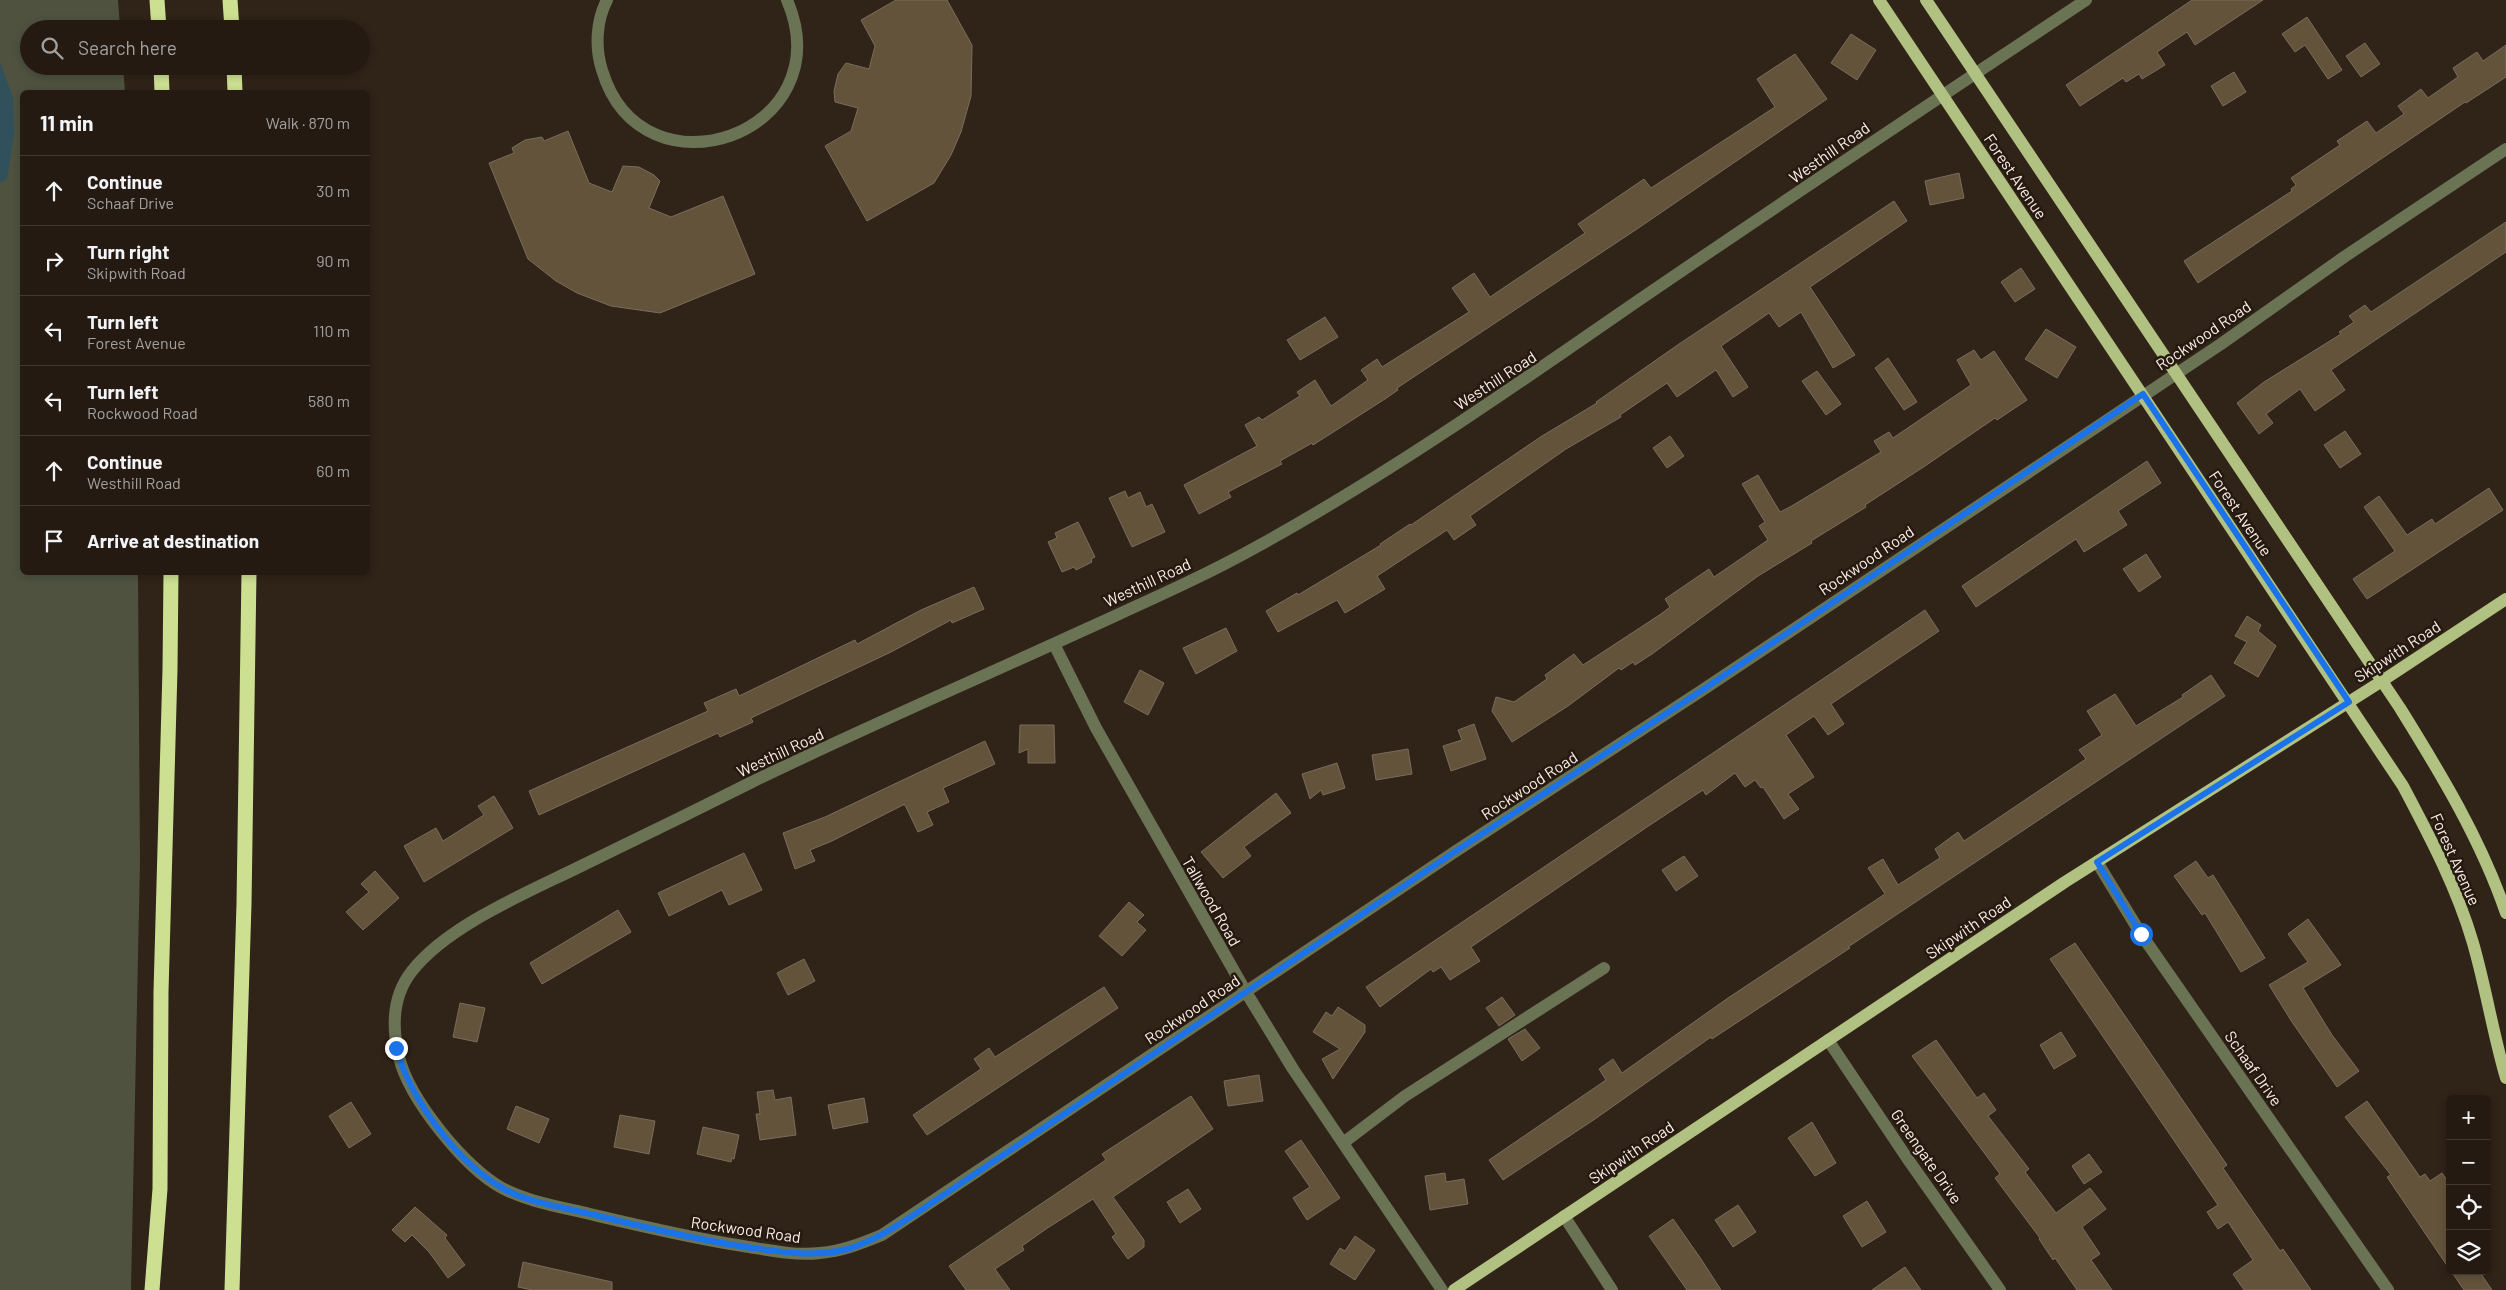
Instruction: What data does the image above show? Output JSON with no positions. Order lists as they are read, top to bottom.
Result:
{
  "streets": {
    "main road": ["Forest Avenue", "Skipwith Road"],
    "street": [
      "Westhill Road",
      "Rockwood Road",
      "Tallwood Road",
      "Schaaf Drive",
      "Greengate Drive"
    ]
  },
  "crossings": [
    ["Westhill Road", "Forest Avenue"],
    ["Westhill Road", "Rockwood Road"],
    ["Westhill Road", "Tallwood Road"],
    ["Forest Avenue", "Rockwood Road"],
    ["Forest Avenue", "Skipwith Road"],
    ["Rockwood Road", "Tallwood Road"],
    ["Skipwith Road", "Schaaf Drive"],
    ["Skipwith Road", "Greengate Drive"]
  ],
  "page": {
    "search": "Search here",
    "heading": ["11 min", "Walk · 870 m"],
    "list": [
      ["Continue", "Schaaf Drive", "30 m"],
      ["Turn right", "Skipwith Road", "90 m"],
      ["Turn left", "Forest Avenue", "110 m"],
      ["Turn left", "Rockwood Road", "580 m"],
      ["Continue", "Westhill Road", "60 m"],
      "Arrive at destination"
    ],
    "map_buttons": ["+", "−"]
  }
}
